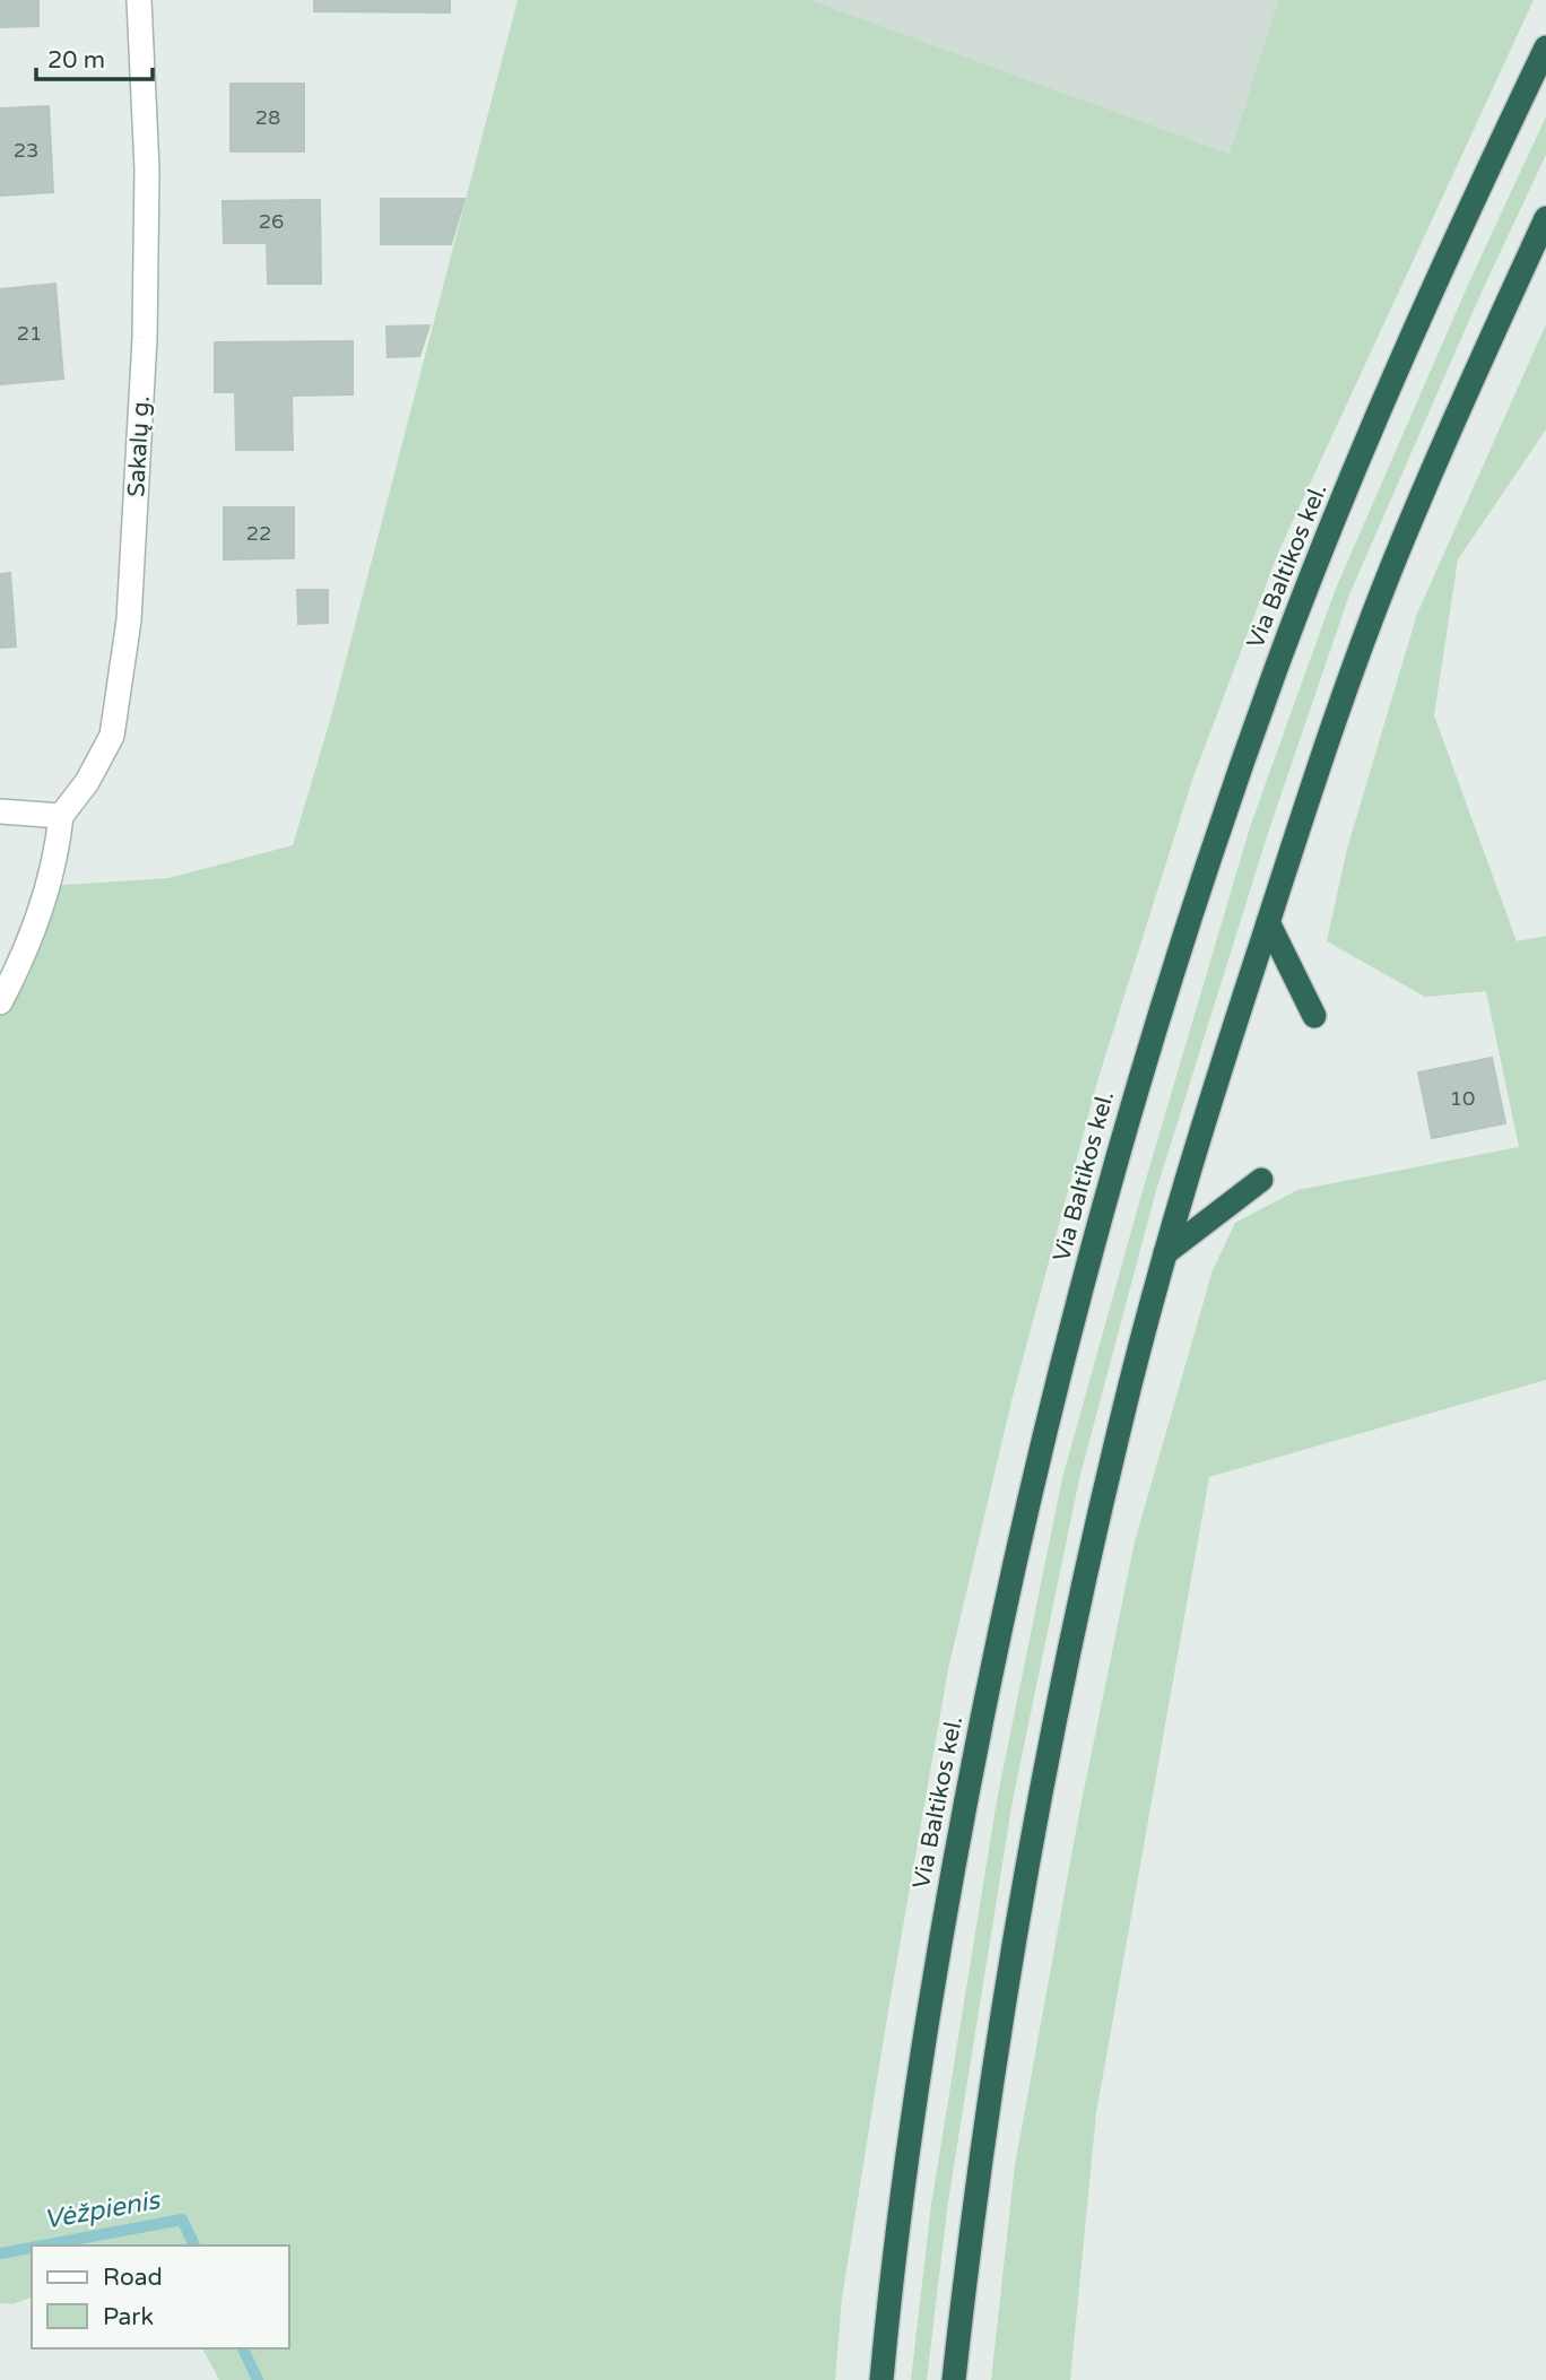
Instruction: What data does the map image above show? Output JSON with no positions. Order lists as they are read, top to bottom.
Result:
{
  "streets": {
    "highway": ["Via Baltikos kel."],
    "street": ["Sakalų g."]
  },
  "water": ["Vėžpienis"],
  "house_numbers": [
    "28",
    "23",
    "26",
    "21",
    "22",
    "10"
  ],
  "legend": ["Road", "Park"],
  "scale_bar": "20 m"
}
